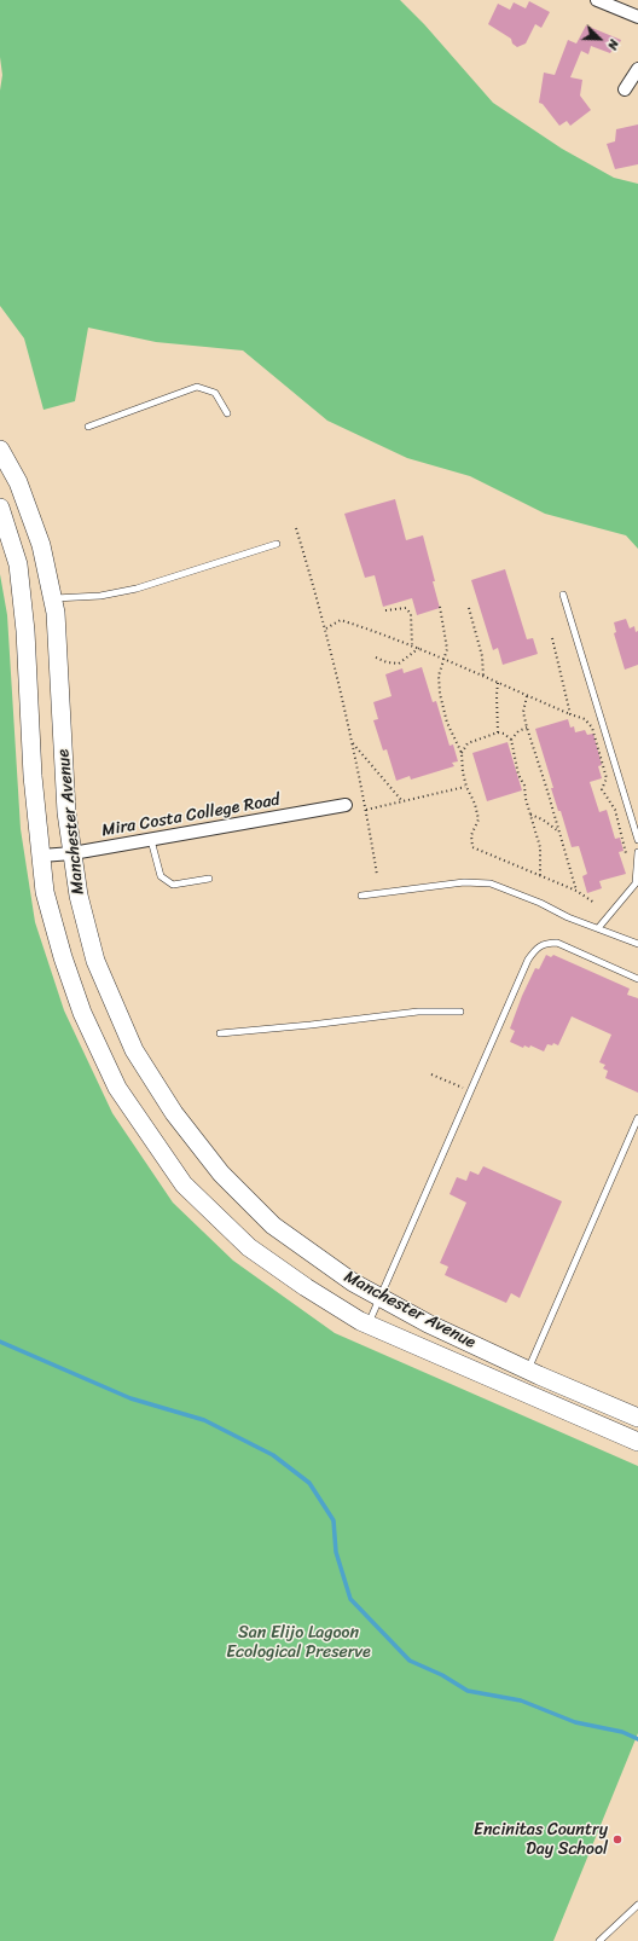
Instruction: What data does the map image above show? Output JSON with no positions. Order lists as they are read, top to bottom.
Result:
{
  "streets": {
    "main road": ["Manchester Avenue"],
    "street": ["Mira Costa College Road"]
  },
  "crossings": [
    ["Mira Costa College Road", "Manchester Avenue"]
  ],
  "parks": ["San Elijo Lagoon Ecological Preserve"],
  "places": ["Encinitas Country Day School"],
  "north": "bottom right"
}
